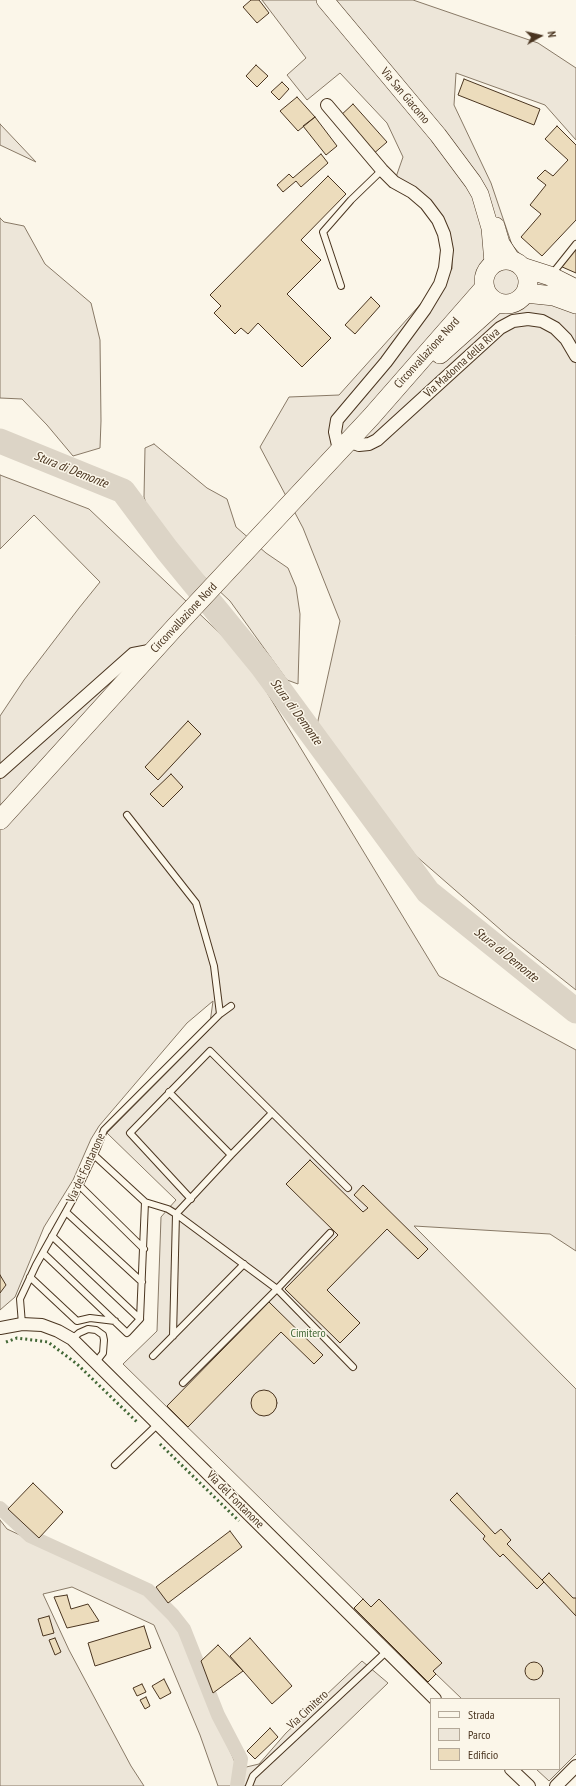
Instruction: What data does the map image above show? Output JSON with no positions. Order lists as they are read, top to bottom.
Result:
{
  "streets": {
    "main road": ["Via San Giacomo", "Circonvallazione Nord"],
    "street": ["Via Madonna della Riva", "Via del Fontanone"],
    "lane": ["Via Cimitero"]
  },
  "crossings": [
    ["Via San Giacomo", "Circonvallazione Nord"],
    ["Circonvallazione Nord", "Via Madonna della Riva"],
    ["Via del Fontanone", "Via Cimitero"]
  ],
  "water": ["Stura di Demonte"],
  "parks": ["Cimitero"],
  "legend": ["Strada", "Parco", "Edificio"],
  "north": "right"
}
